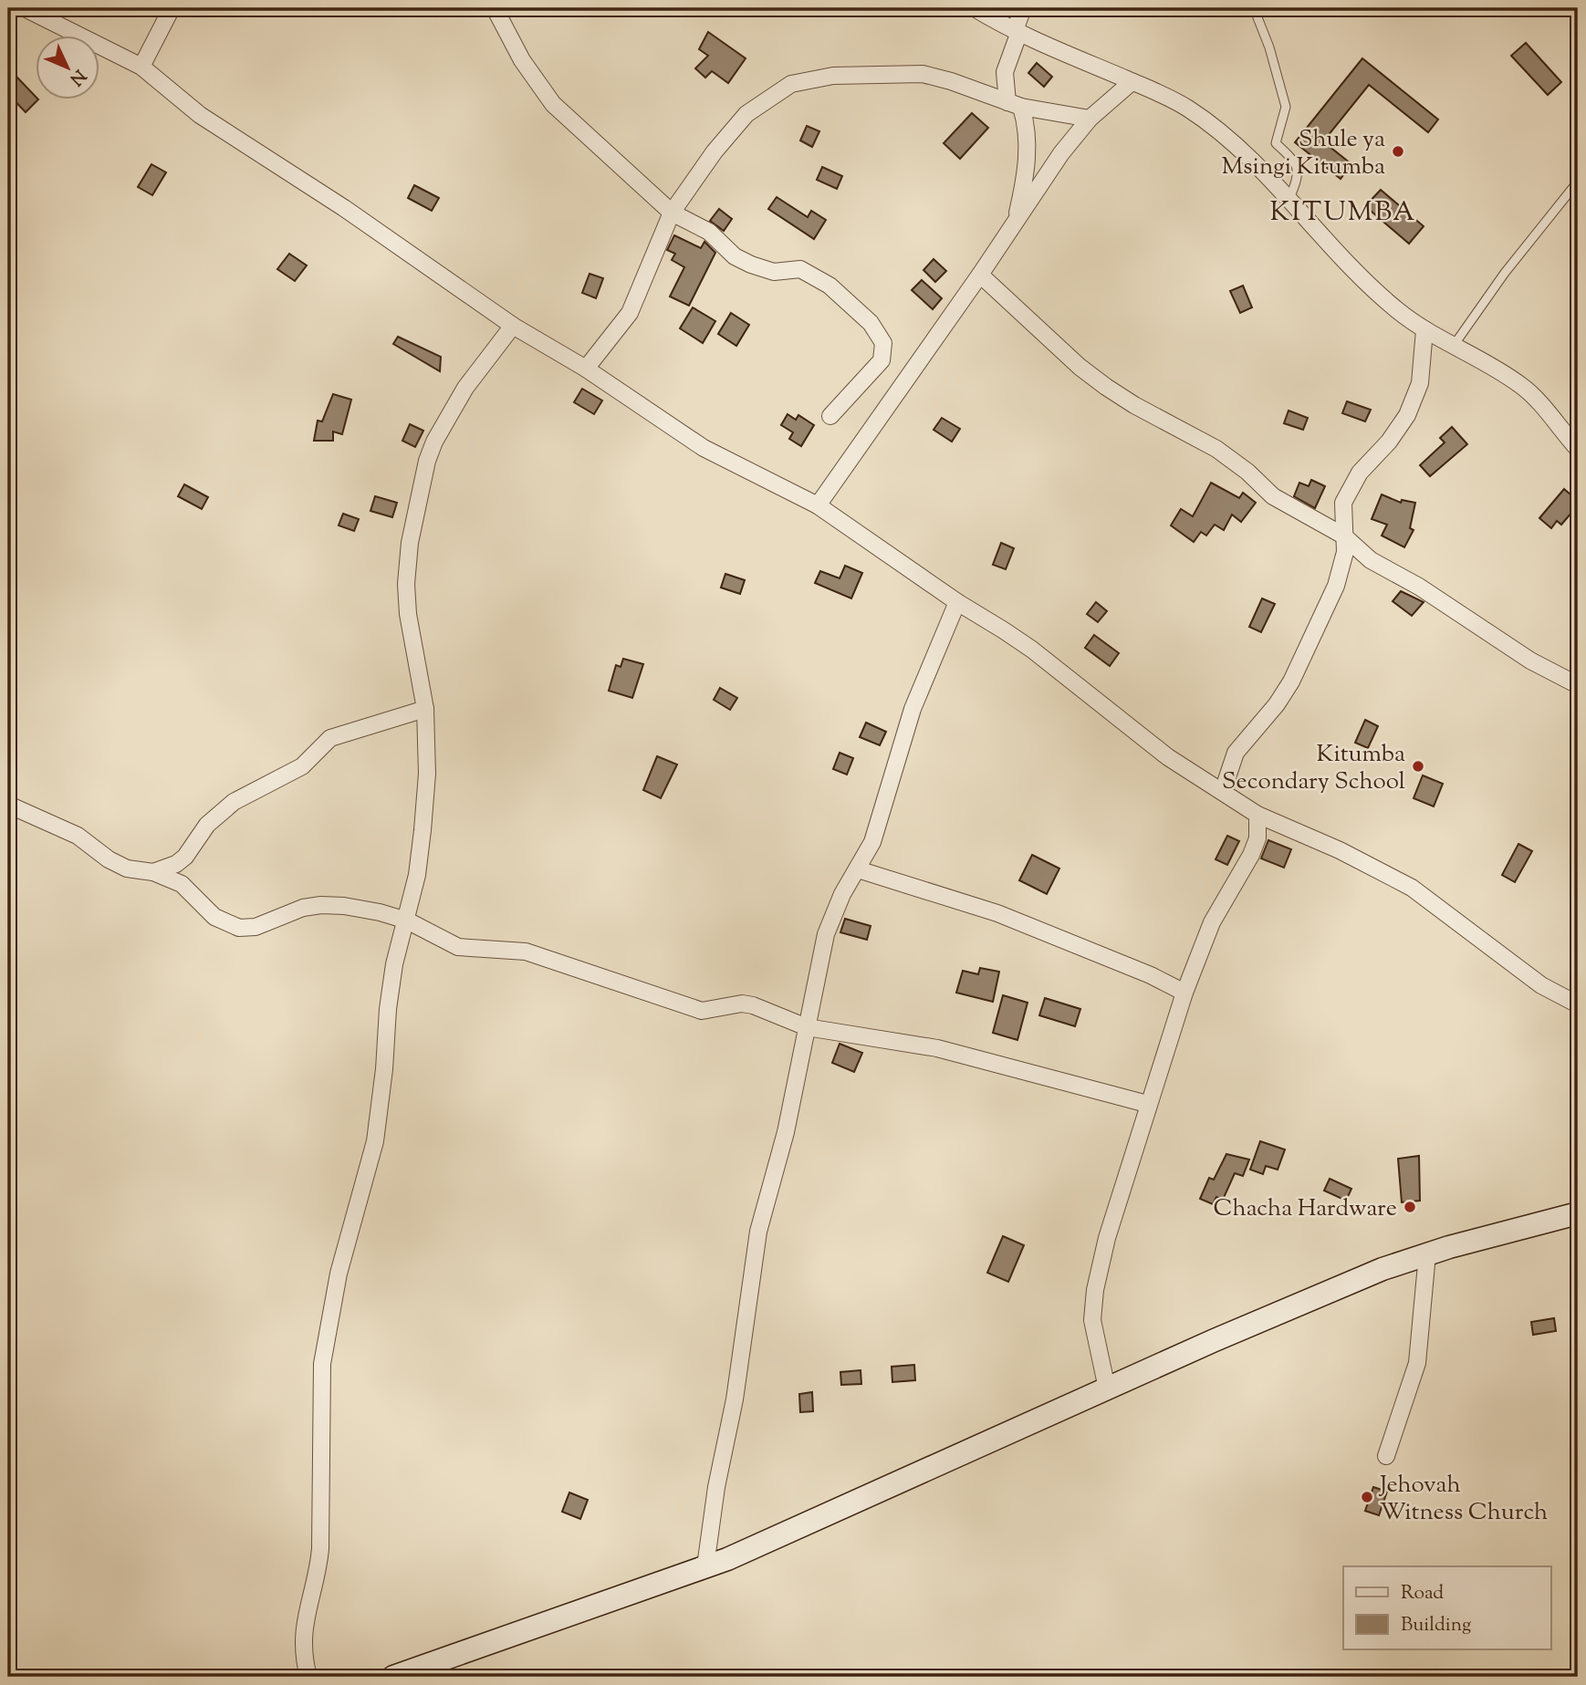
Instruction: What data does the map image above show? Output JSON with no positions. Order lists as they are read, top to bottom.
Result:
{
  "districts": ["KITUMBA"],
  "places": [
    "Shule ya Msingi Kitumba",
    "Kitumba Secondary School",
    "Chacha Hardware",
    "Jehovah Witness Church"
  ],
  "legend": ["Road", "Building"],
  "north": "bottom right"
}
